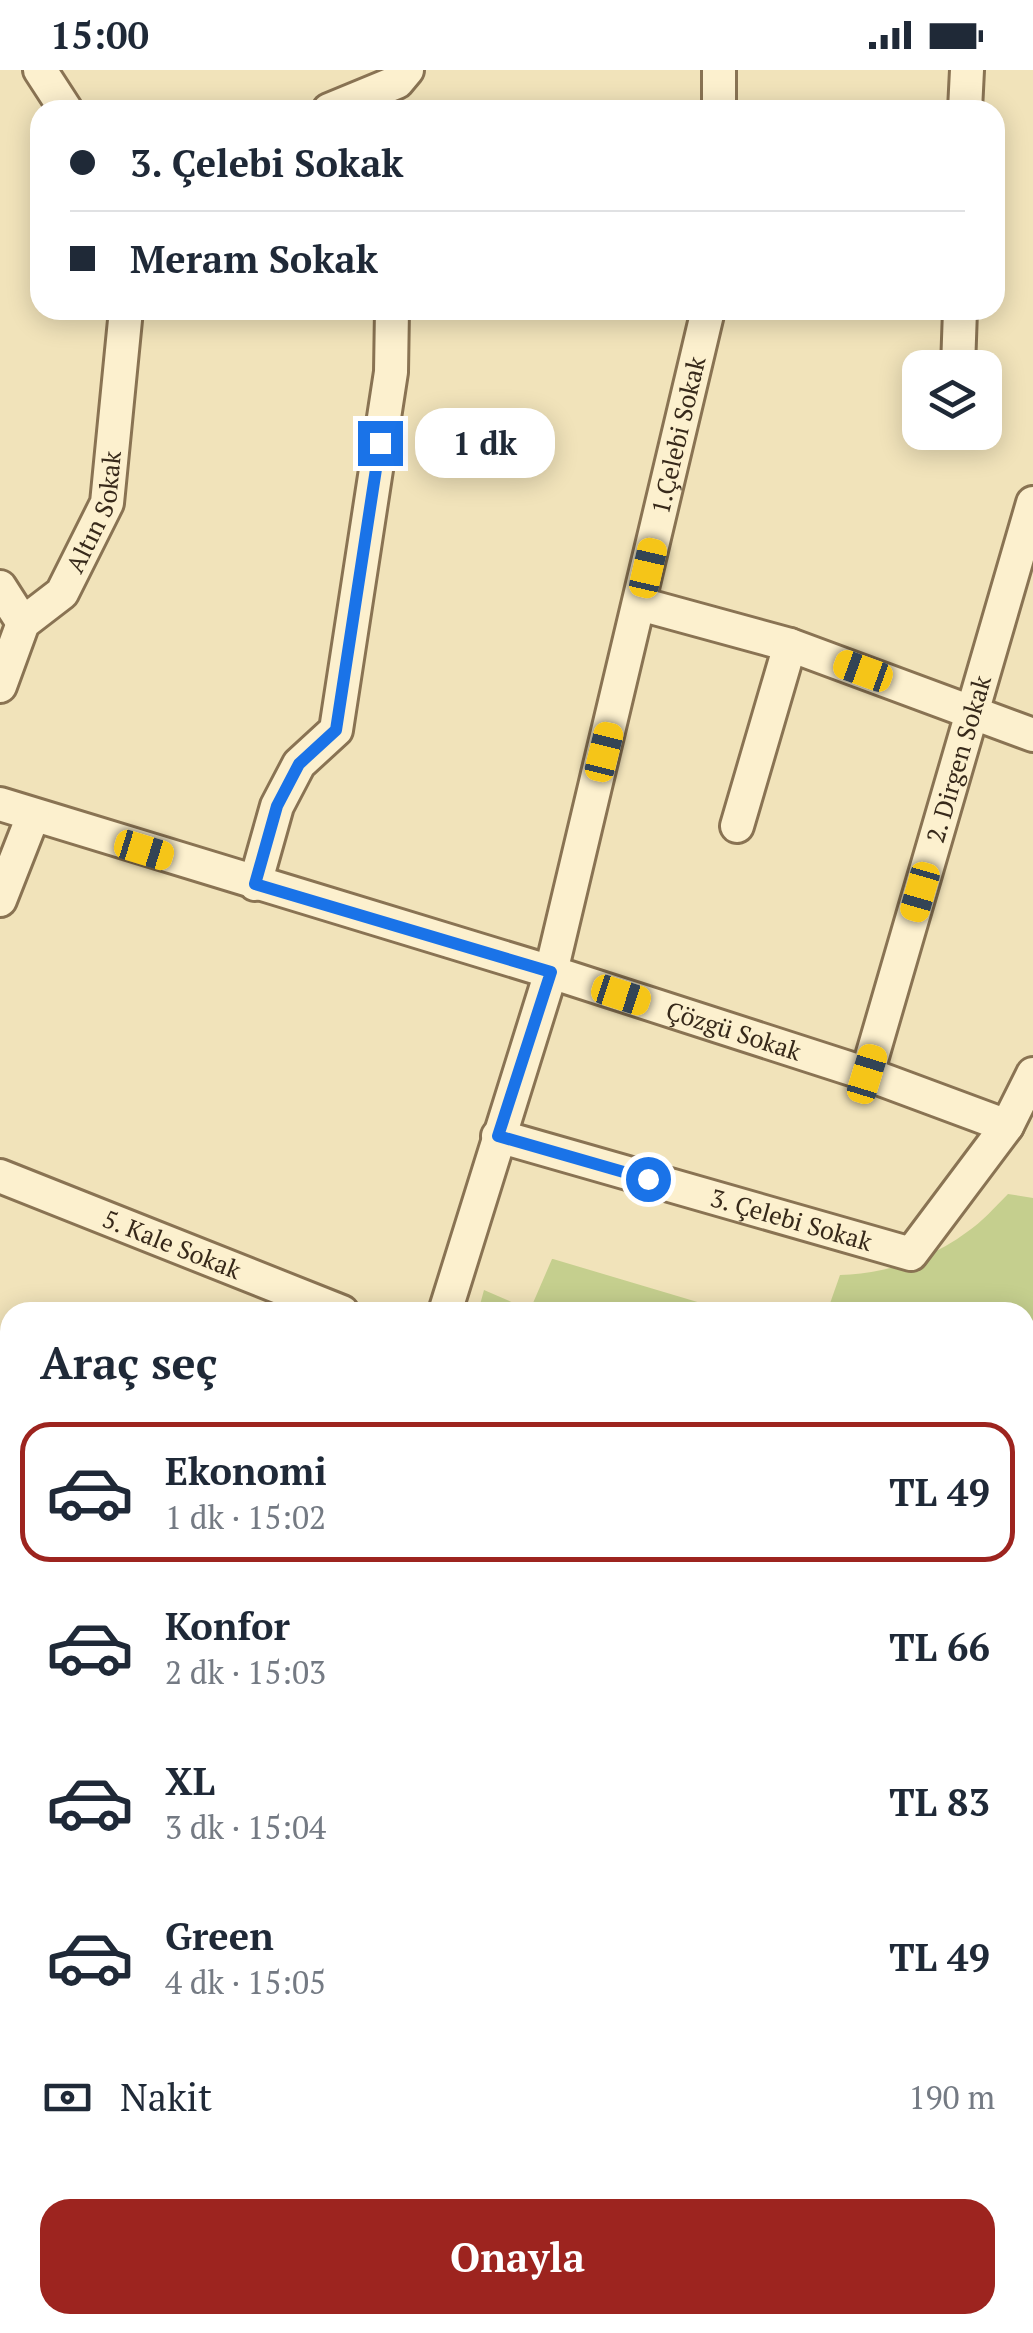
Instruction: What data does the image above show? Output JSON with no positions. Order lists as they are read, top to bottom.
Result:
{
  "streets": {
    "street": [
      "1.Çelebi Sokak",
      "Altın Sokak",
      "2. Dirgen Sokak",
      "Çözgü Sokak",
      "3. Çelebi Sokak",
      "5. Kale Sokak"
    ]
  },
  "crossings": [
    ["1.Çelebi Sokak", "Çözgü Sokak"],
    ["1.Çelebi Sokak", "3. Çelebi Sokak"],
    ["2. Dirgen Sokak", "Çözgü Sokak"],
    ["Çözgü Sokak", "3. Çelebi Sokak"]
  ],
  "page": {
    "status": "15:00",
    "banner": ["3. Çelebi Sokak", "Meram Sokak"],
    "bubble": "1 dk",
    "heading": "Araç seç",
    "list": [
      {
        "name": "Ekonomi",
        "note": "1 dk · 15:02",
        "value": "TL 49"
      },
      {
        "name": "Konfor",
        "note": "2 dk · 15:03",
        "value": "TL 66"
      },
      {
        "name": "XL",
        "note": "3 dk · 15:04",
        "value": "TL 83"
      },
      {
        "name": "Green",
        "note": "4 dk · 15:05",
        "value": "TL 49"
      }
    ],
    "pay": ["Nakit", "190 m"],
    "buttons": "Onayla"
  }
}
